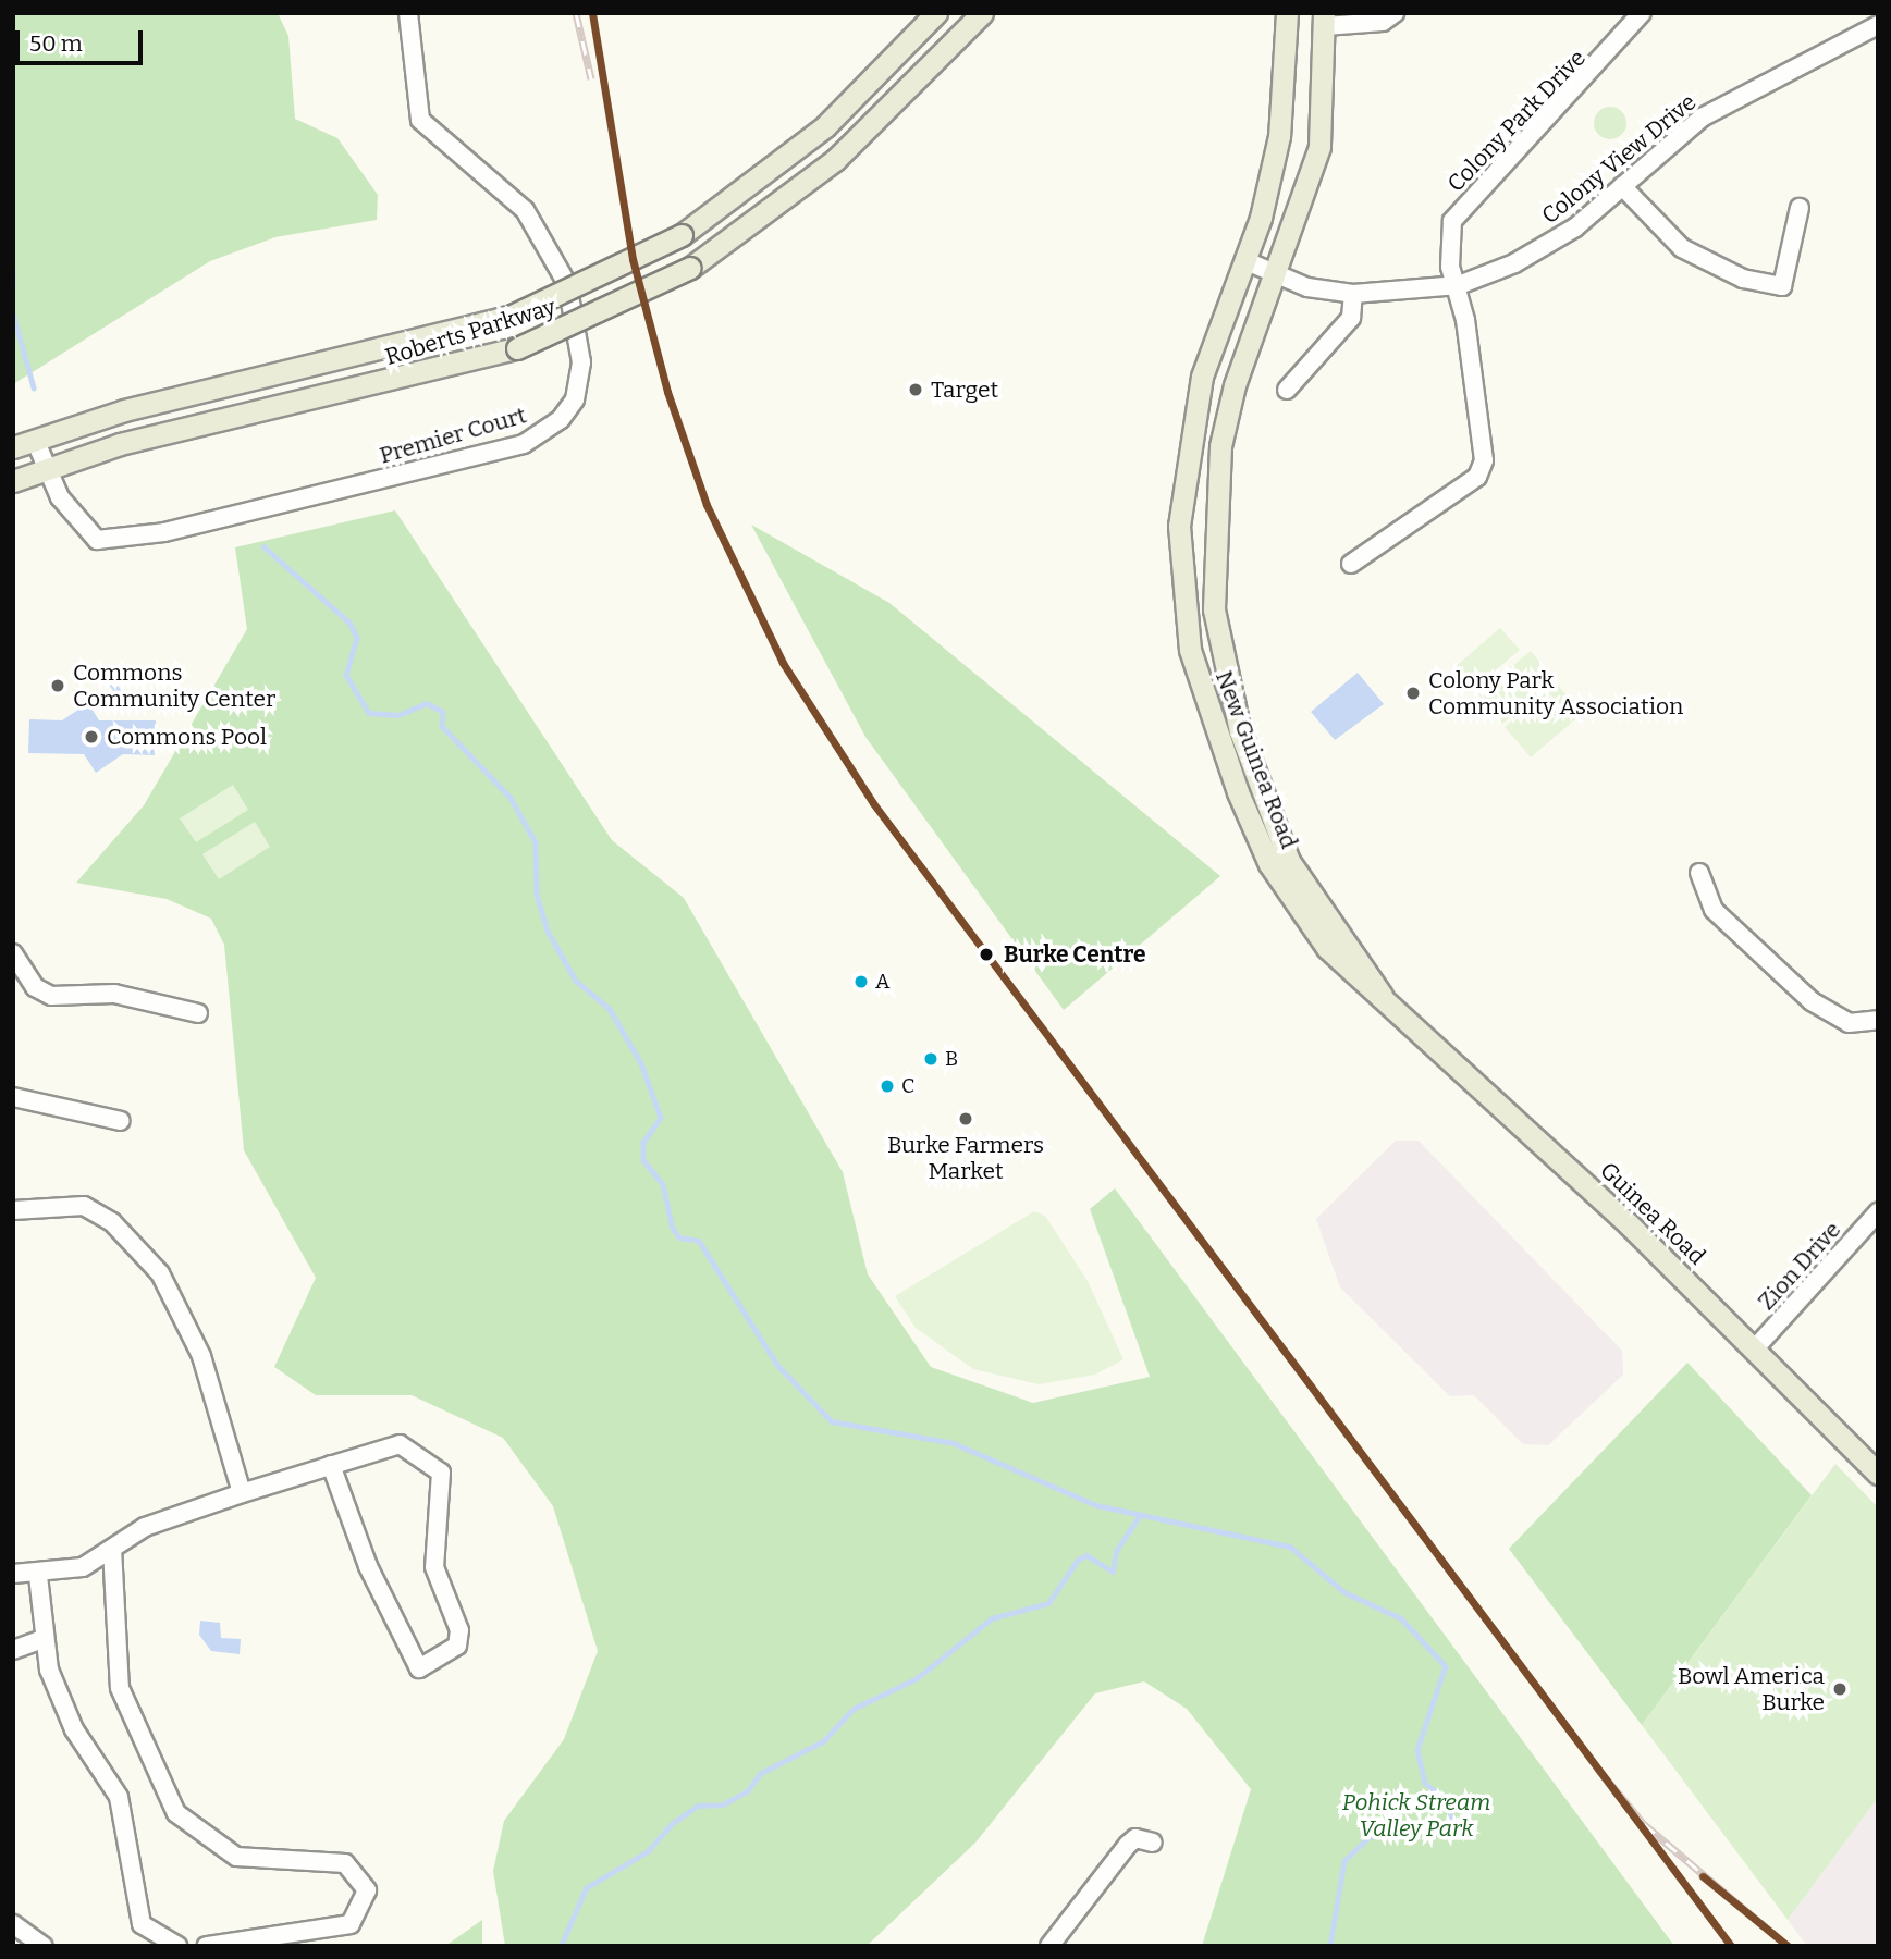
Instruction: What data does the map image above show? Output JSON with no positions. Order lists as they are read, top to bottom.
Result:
{
  "streets": {
    "main road": ["Roberts Parkway", "New Guinea Road", "Guinea Road"],
    "street": [
      "Colony Park Drive",
      "Colony View Drive",
      "Premier Court",
      "Zion Drive"
    ]
  },
  "crossings": [
    ["Colony Park Drive", "Colony View Drive"],
    ["Colony View Drive", "New Guinea Road"],
    ["Roberts Parkway", "Premier Court"],
    ["New Guinea Road", "Guinea Road"],
    ["Guinea Road", "Zion Drive"]
  ],
  "parks": ["Pohick Stream Valley Park"],
  "places": [
    "Target",
    "Commons Community Center",
    "Colony Park Community Association",
    "Commons Pool",
    "Burke Centre",
    "A",
    "B",
    "C",
    "Burke Farmers Market",
    "Bowl America Burke"
  ],
  "scale_bar": "50 m"
}
